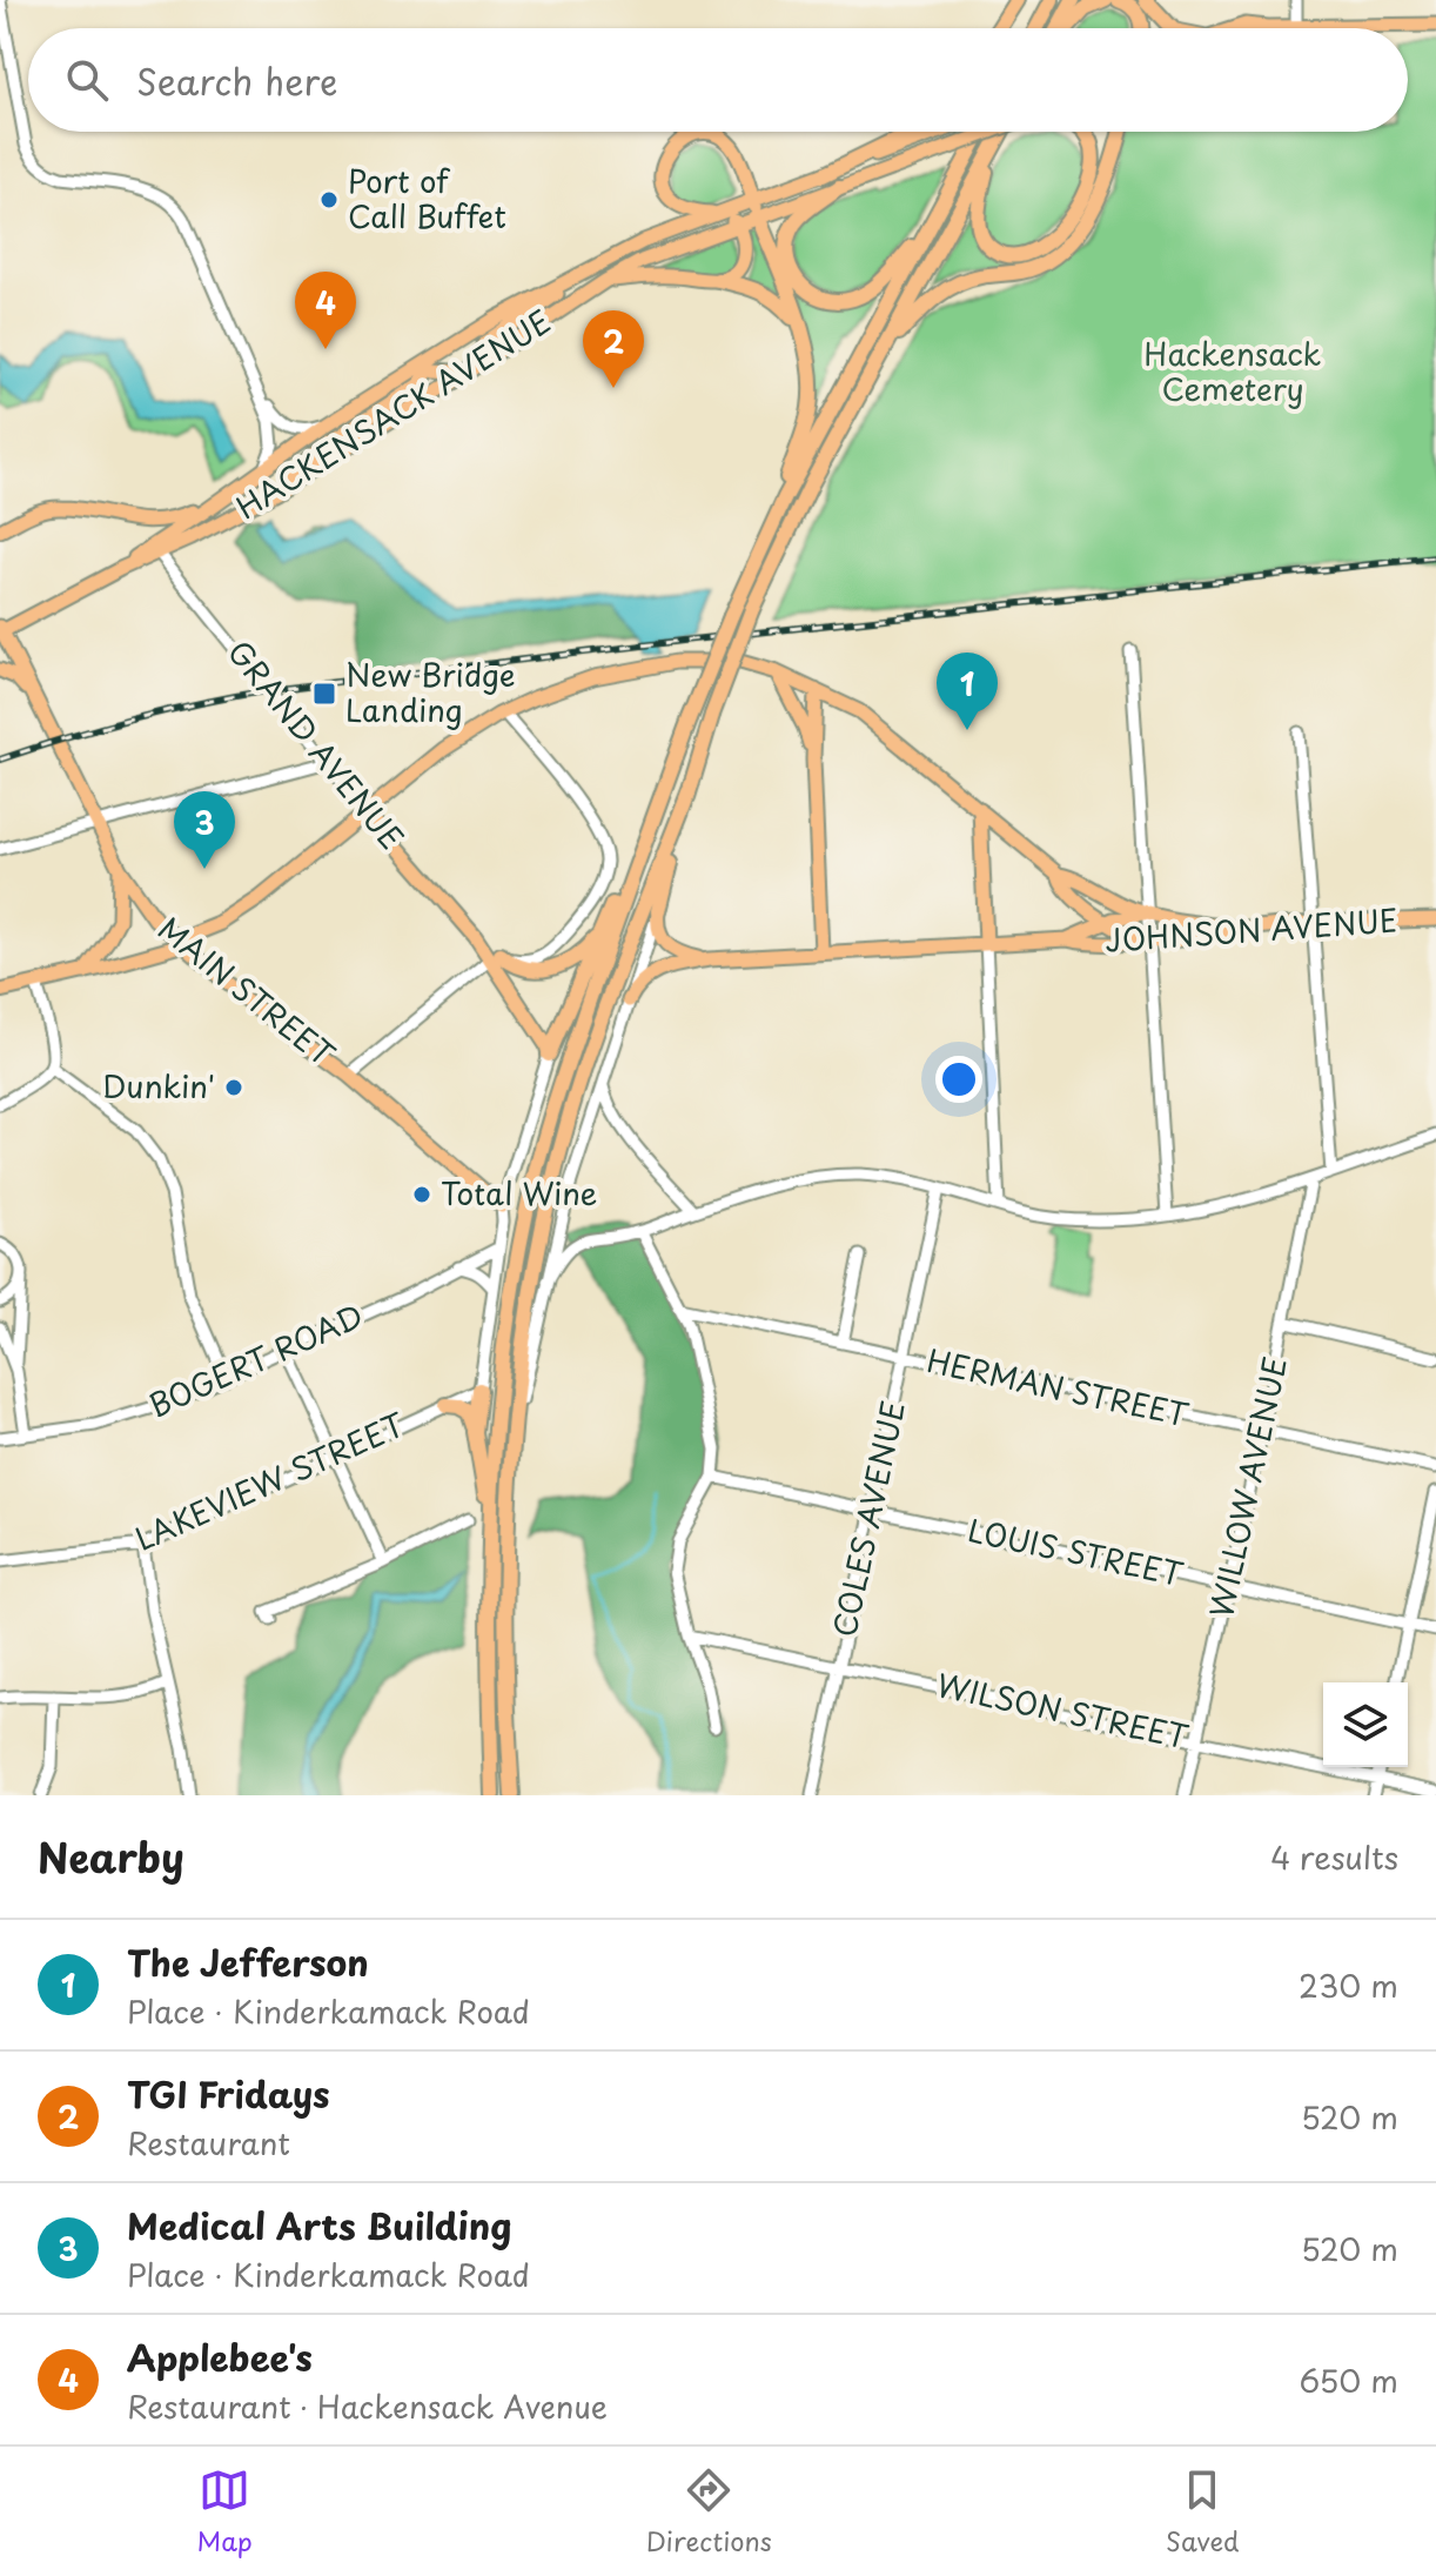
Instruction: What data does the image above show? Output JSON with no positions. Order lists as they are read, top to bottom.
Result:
{
  "streets": {
    "main road": [
      "HACKENSACK AVENUE",
      "GRAND AVENUE",
      "JOHNSON AVENUE",
      "MAIN STREET"
    ],
    "street": [
      "BOGERT ROAD",
      "HERMAN STREET",
      "LAKEVIEW STREET",
      "WILLOW AVENUE",
      "COLES AVENUE",
      "LOUIS STREET",
      "WILSON STREET"
    ]
  },
  "crossings": [
    ["HACKENSACK AVENUE", "GRAND AVENUE"],
    ["HACKENSACK AVENUE", "MAIN STREET"],
    ["HERMAN STREET", "WILLOW AVENUE"],
    ["HERMAN STREET", "COLES AVENUE"],
    ["WILLOW AVENUE", "LOUIS STREET"],
    ["WILLOW AVENUE", "WILSON STREET"],
    ["COLES AVENUE", "LOUIS STREET"],
    ["COLES AVENUE", "WILSON STREET"]
  ],
  "parks": ["Hackensack Cemetery"],
  "places": {
    "other": ["Port of Call Buffet", "Dunkin'", "Total Wine"],
    "transit": ["New Bridge Landing"]
  },
  "page": {
    "search": "Search here",
    "pins": [
      "4",
      "2",
      "1",
      "3"
    ],
    "heading": ["Nearby", "4 results"],
    "list": [
      {
        "mark": "1",
        "name": "The Jefferson",
        "note": "Place · Kinderkamack Road",
        "value": "230 m"
      },
      {
        "mark": "2",
        "name": "TGI Fridays",
        "note": "Restaurant",
        "value": "520 m"
      },
      {
        "mark": "3",
        "name": "Medical Arts Building",
        "note": "Place · Kinderkamack Road",
        "value": "520 m"
      },
      {
        "mark": "4",
        "name": "Applebee's",
        "note": "Restaurant · Hackensack Avenue",
        "value": "650 m"
      }
    ],
    "nav": ["Map", "Directions", "Saved"]
  }
}
